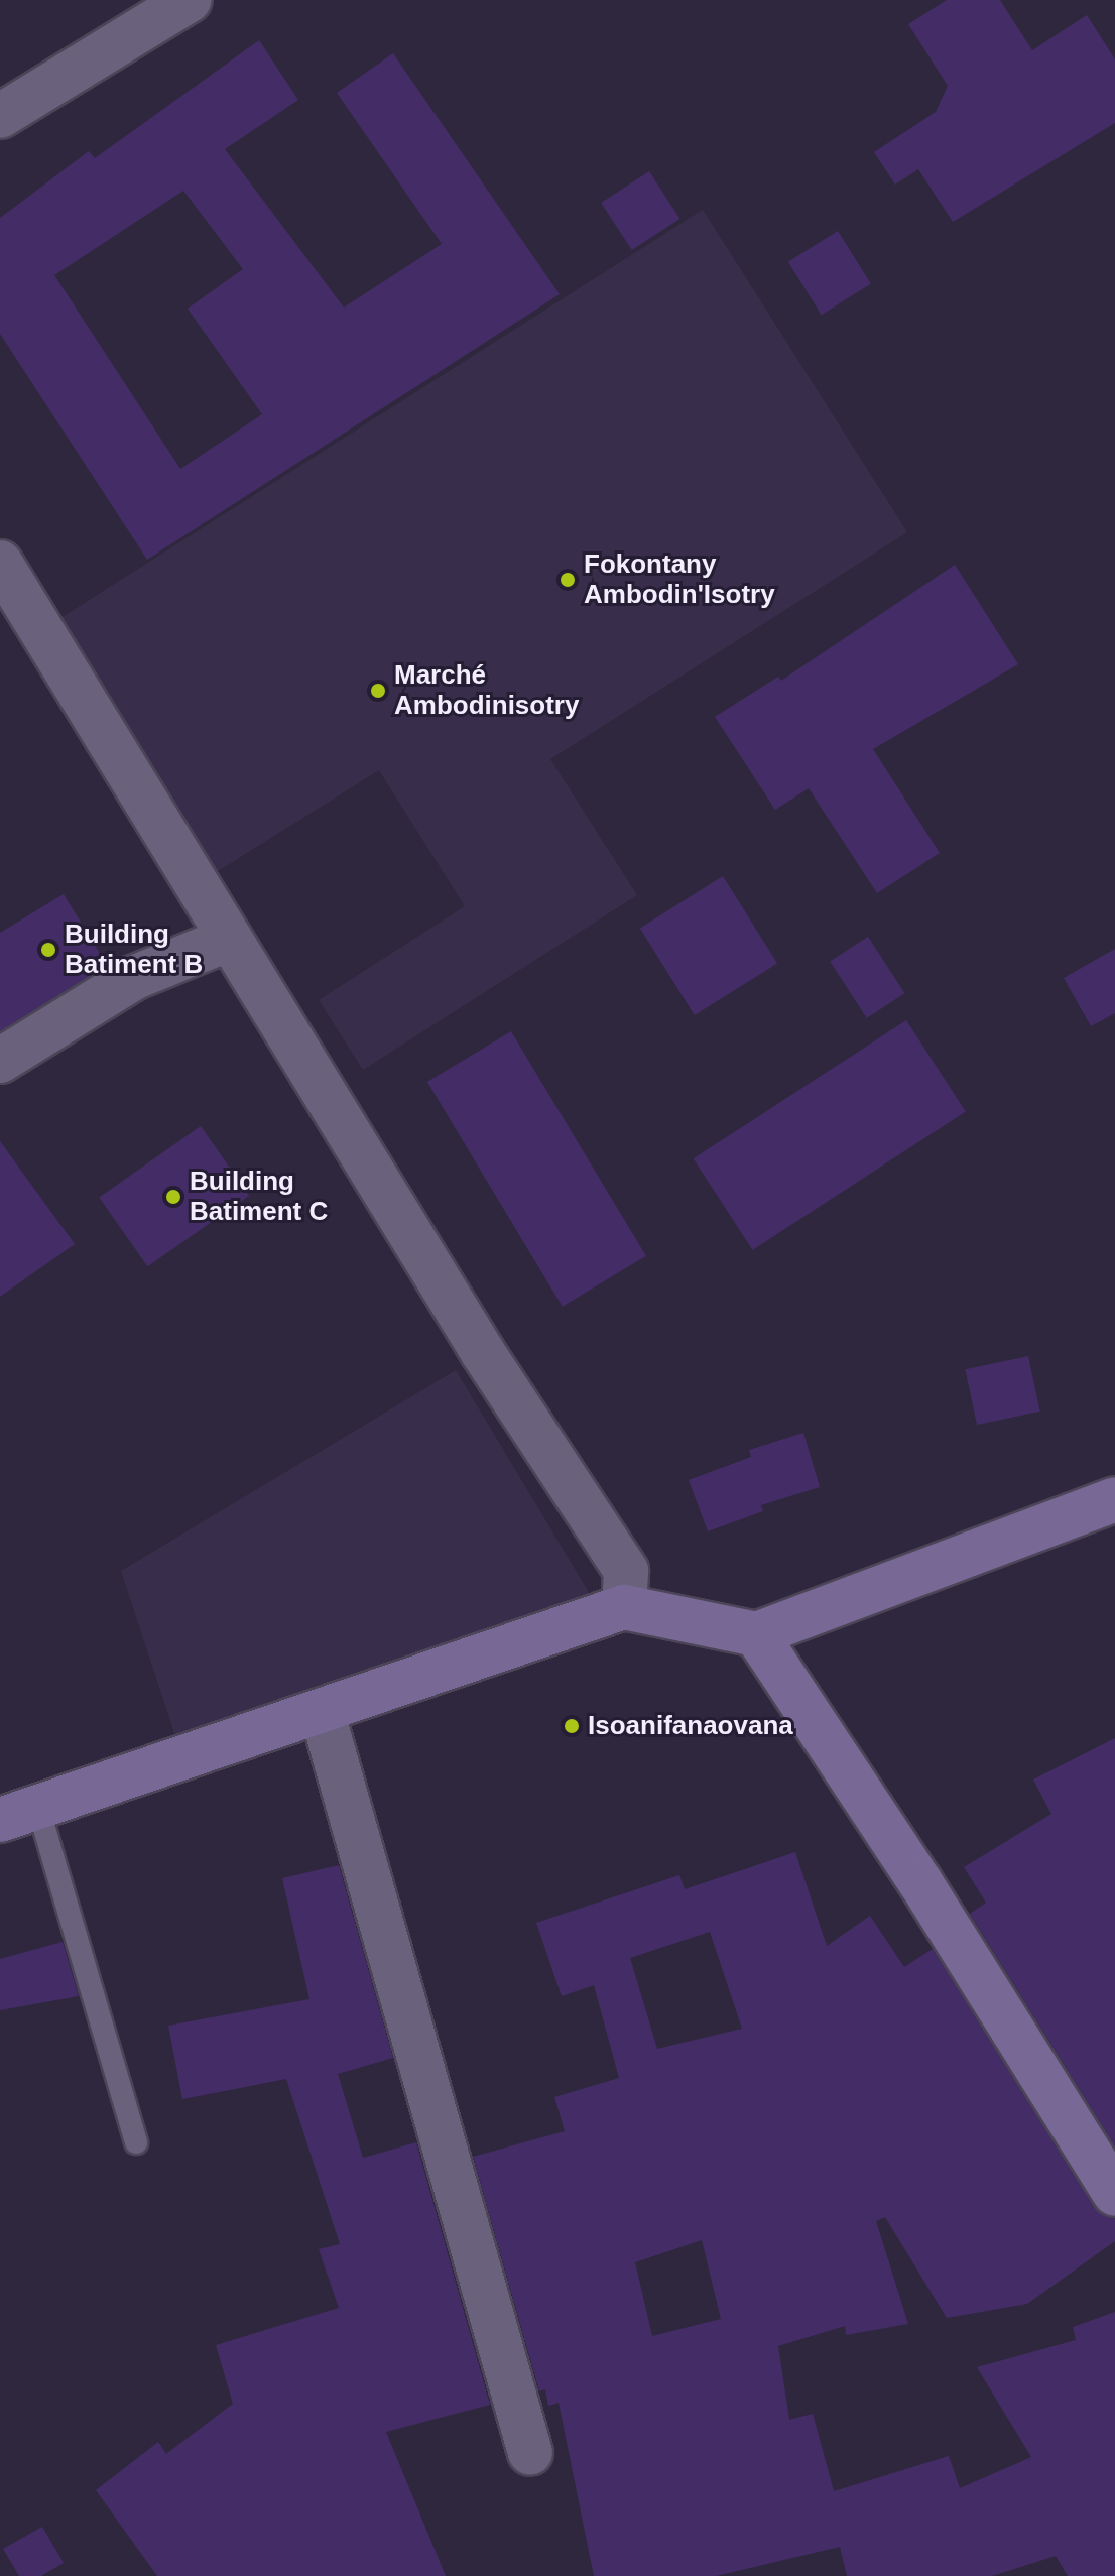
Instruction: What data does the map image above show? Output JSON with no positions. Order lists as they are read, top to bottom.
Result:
{
  "places": [
    "Fokontany Ambodin'Isotry",
    "Marché Ambodinisotry",
    "Building Batiment B",
    "Building Batiment C",
    "Isoanifanaovana"
  ]
}
